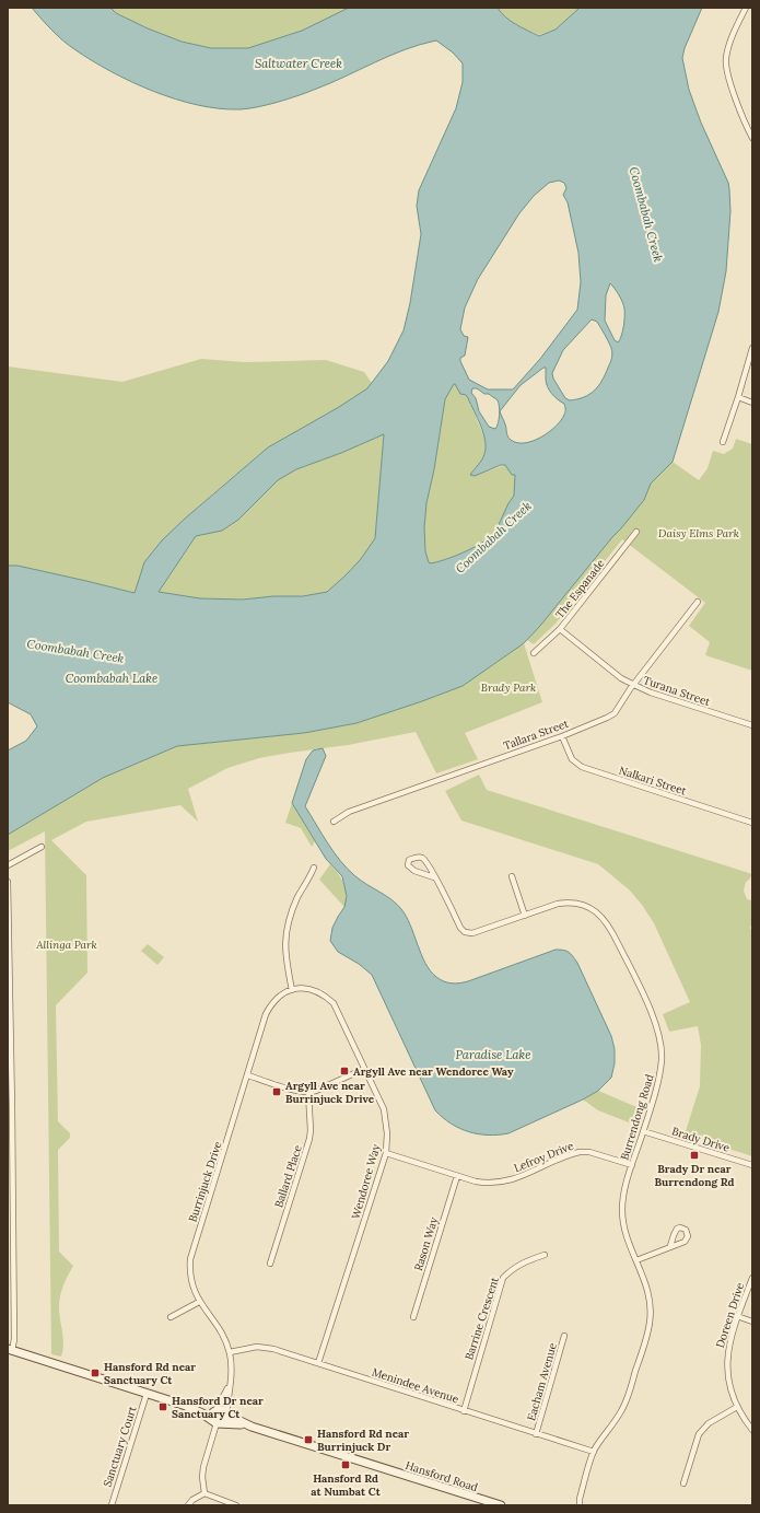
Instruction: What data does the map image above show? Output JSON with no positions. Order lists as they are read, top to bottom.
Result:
{
  "streets": {
    "street": [
      "The Espanade",
      "Turana Street",
      "Tallara Street",
      "Nalkari Street",
      "Burrendong Road",
      "Brady Drive",
      "Lefroy Drive",
      "Ballard Place",
      "Burrinjuck Drive",
      "Wendoree Way",
      "Rason Way",
      "Doreen Drive",
      "Barrine Crescent",
      "Eacham Avenue",
      "Menindee Avenue",
      "Sanctuary Court",
      "Hansford Road"
    ]
  },
  "crossings": [
    ["The Espanade", "Turana Street"],
    ["Turana Street", "Tallara Street"],
    ["Tallara Street", "Nalkari Street"],
    ["Burrendong Road", "Brady Drive"],
    ["Burrendong Road", "Lefroy Drive"],
    ["Burrendong Road", "Menindee Avenue"],
    ["Lefroy Drive", "Wendoree Way"],
    ["Lefroy Drive", "Rason Way"],
    ["Ballard Place", "Burrinjuck Drive"],
    ["Ballard Place", "Wendoree Way"],
    ["Burrinjuck Drive", "Wendoree Way"],
    ["Burrinjuck Drive", "Menindee Avenue"],
    ["Burrinjuck Drive", "Hansford Road"],
    ["Wendoree Way", "Menindee Avenue"],
    ["Barrine Crescent", "Menindee Avenue"],
    ["Eacham Avenue", "Menindee Avenue"],
    ["Sanctuary Court", "Hansford Road"]
  ],
  "water": [
    "Saltwater Creek",
    "Coombabah Creek",
    "Coombabah Lake",
    "Paradise Lake"
  ],
  "parks": ["Daisy Elms Park", "Brady Park", "Allinga Park"],
  "places": {
    "transit": [
      "Argyll Ave near Wendoree Way",
      "Argyll Ave near Burrinjuck Drive",
      "Brady Dr near Burrendong Rd",
      "Hansford Rd near Sanctuary Ct",
      "Hansford Dr near Sanctuary Ct",
      "Hansford Rd near Burrinjuck Dr",
      "Hansford Rd at Numbat Ct"
    ]
  }
}
